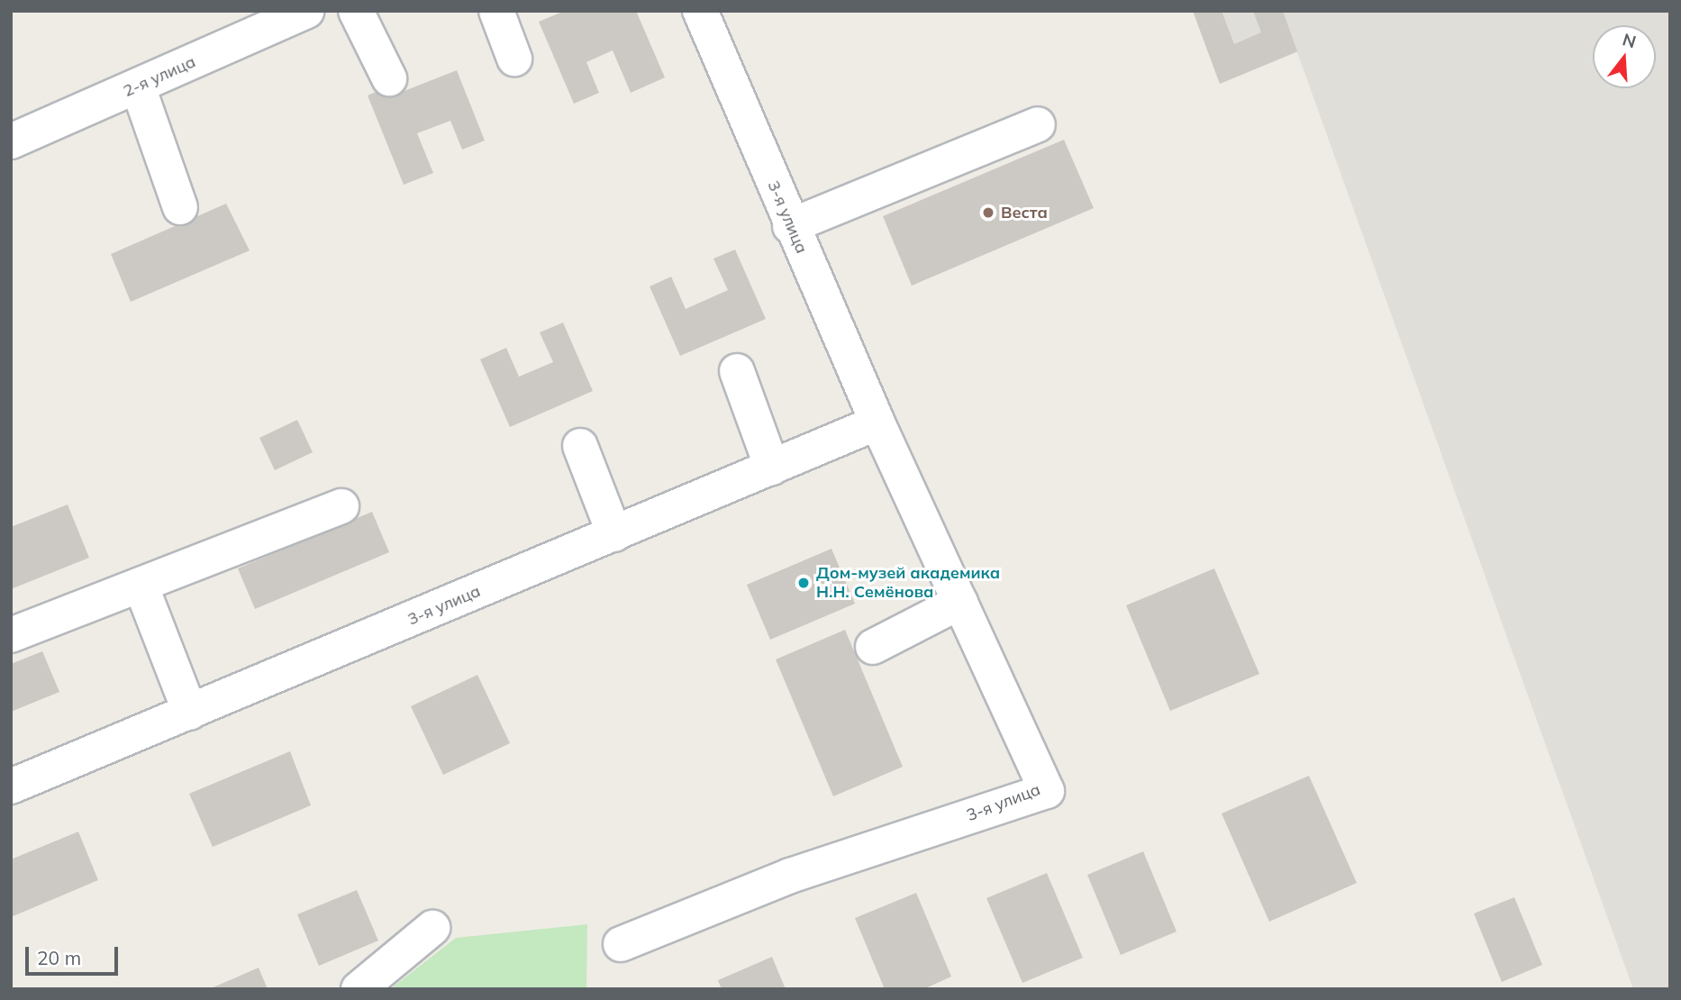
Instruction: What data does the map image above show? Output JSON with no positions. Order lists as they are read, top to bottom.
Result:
{
  "streets": {
    "street": ["2-я улица", "3-я улица"]
  },
  "places": ["Веста", "Дом-музей академика Н.Н. Семёнова"],
  "scale_bar": "20 m",
  "north": "top"
}
